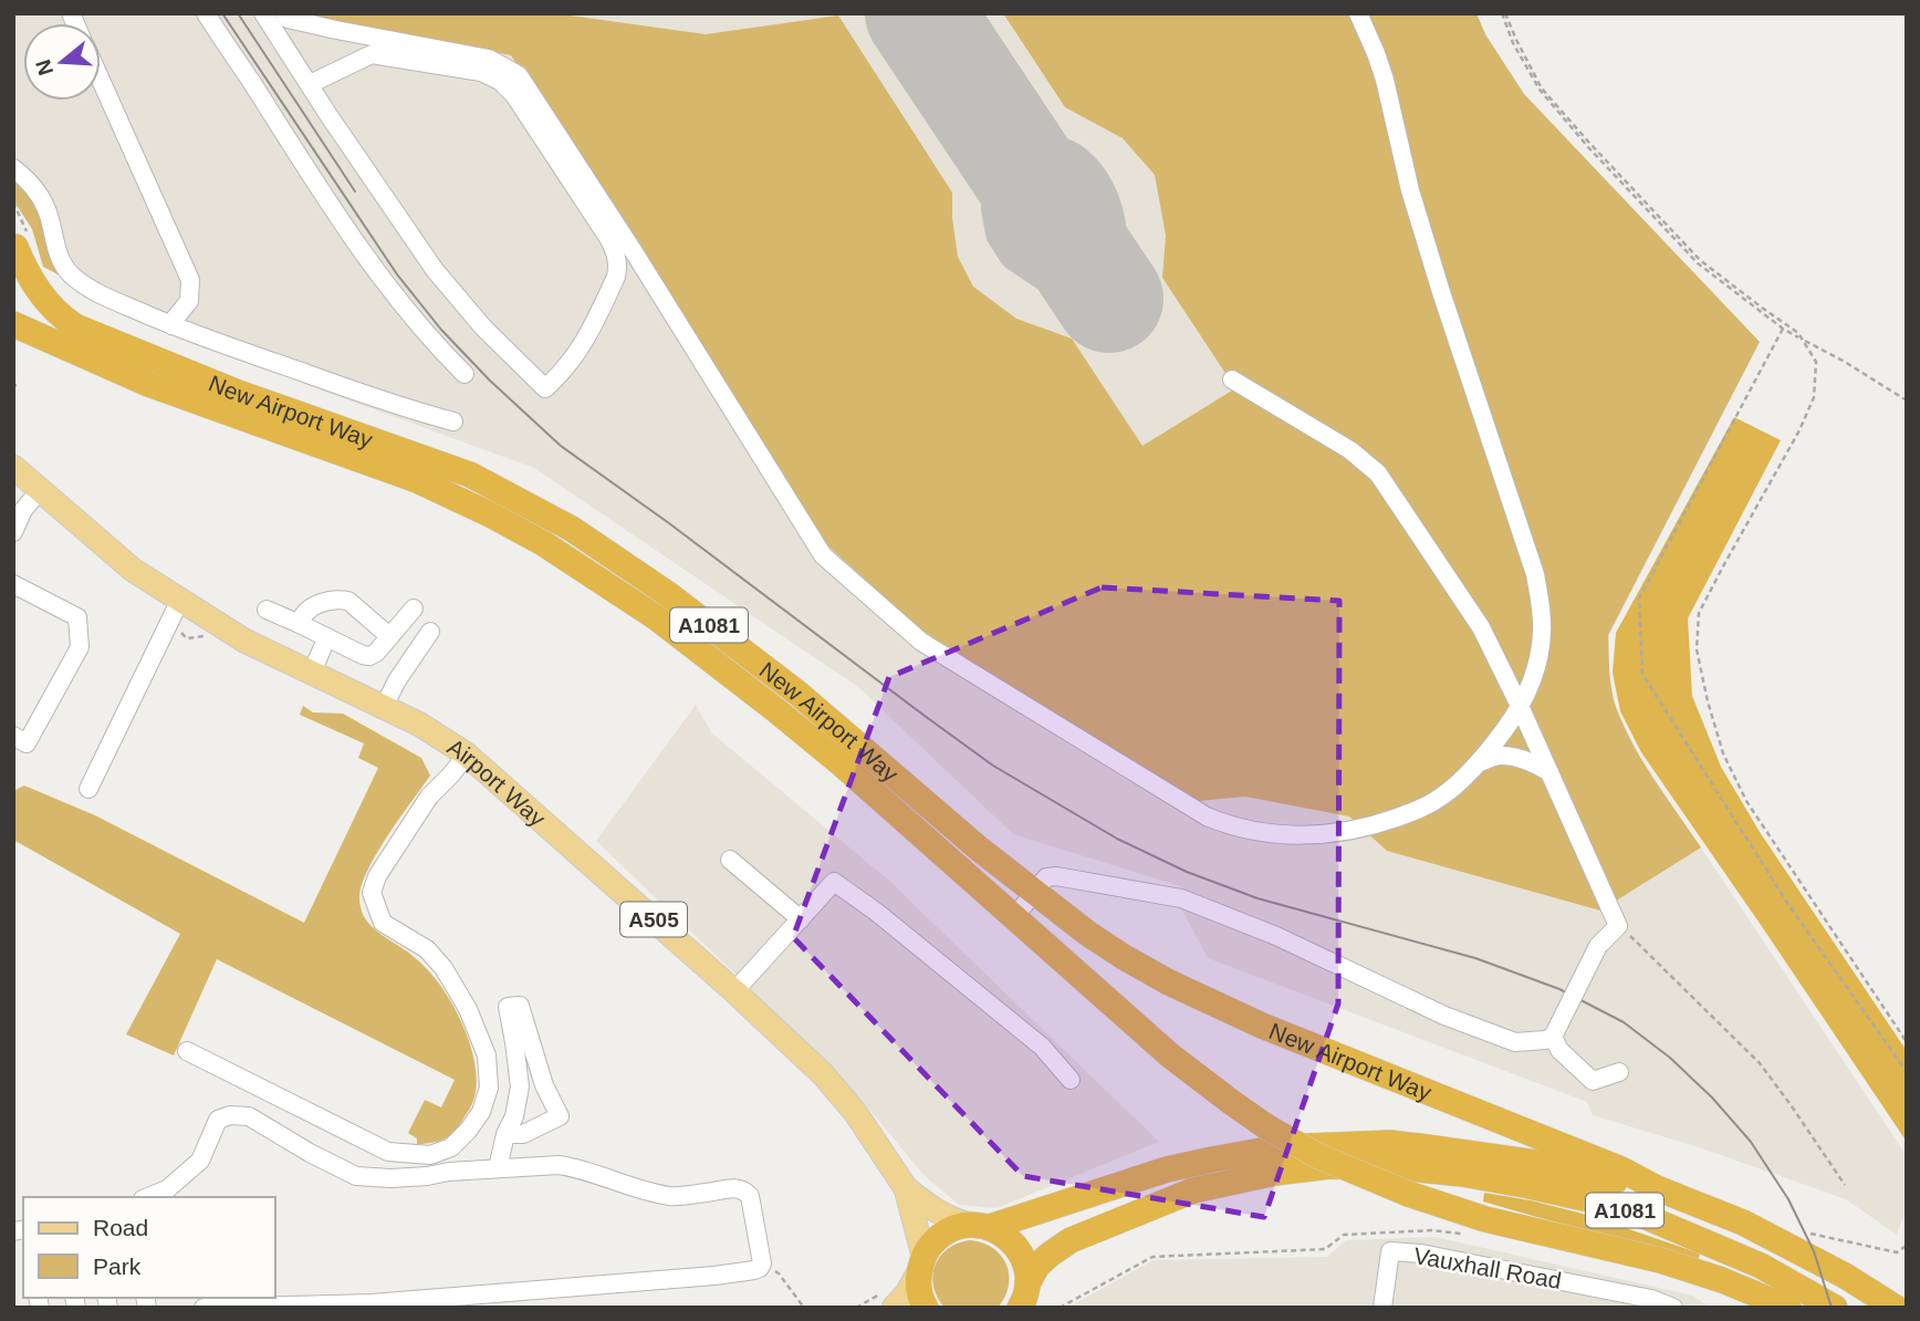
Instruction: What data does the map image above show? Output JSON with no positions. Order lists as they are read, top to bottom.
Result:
{
  "streets": {
    "highway": ["New Airport Way", "A1081"],
    "main road": ["Airport Way", "A505"],
    "street": ["Vauxhall Road"]
  },
  "crossings": [
    ["New Airport Way", "Airport Way"]
  ],
  "legend": ["Road", "Park"],
  "north": "left"
}
